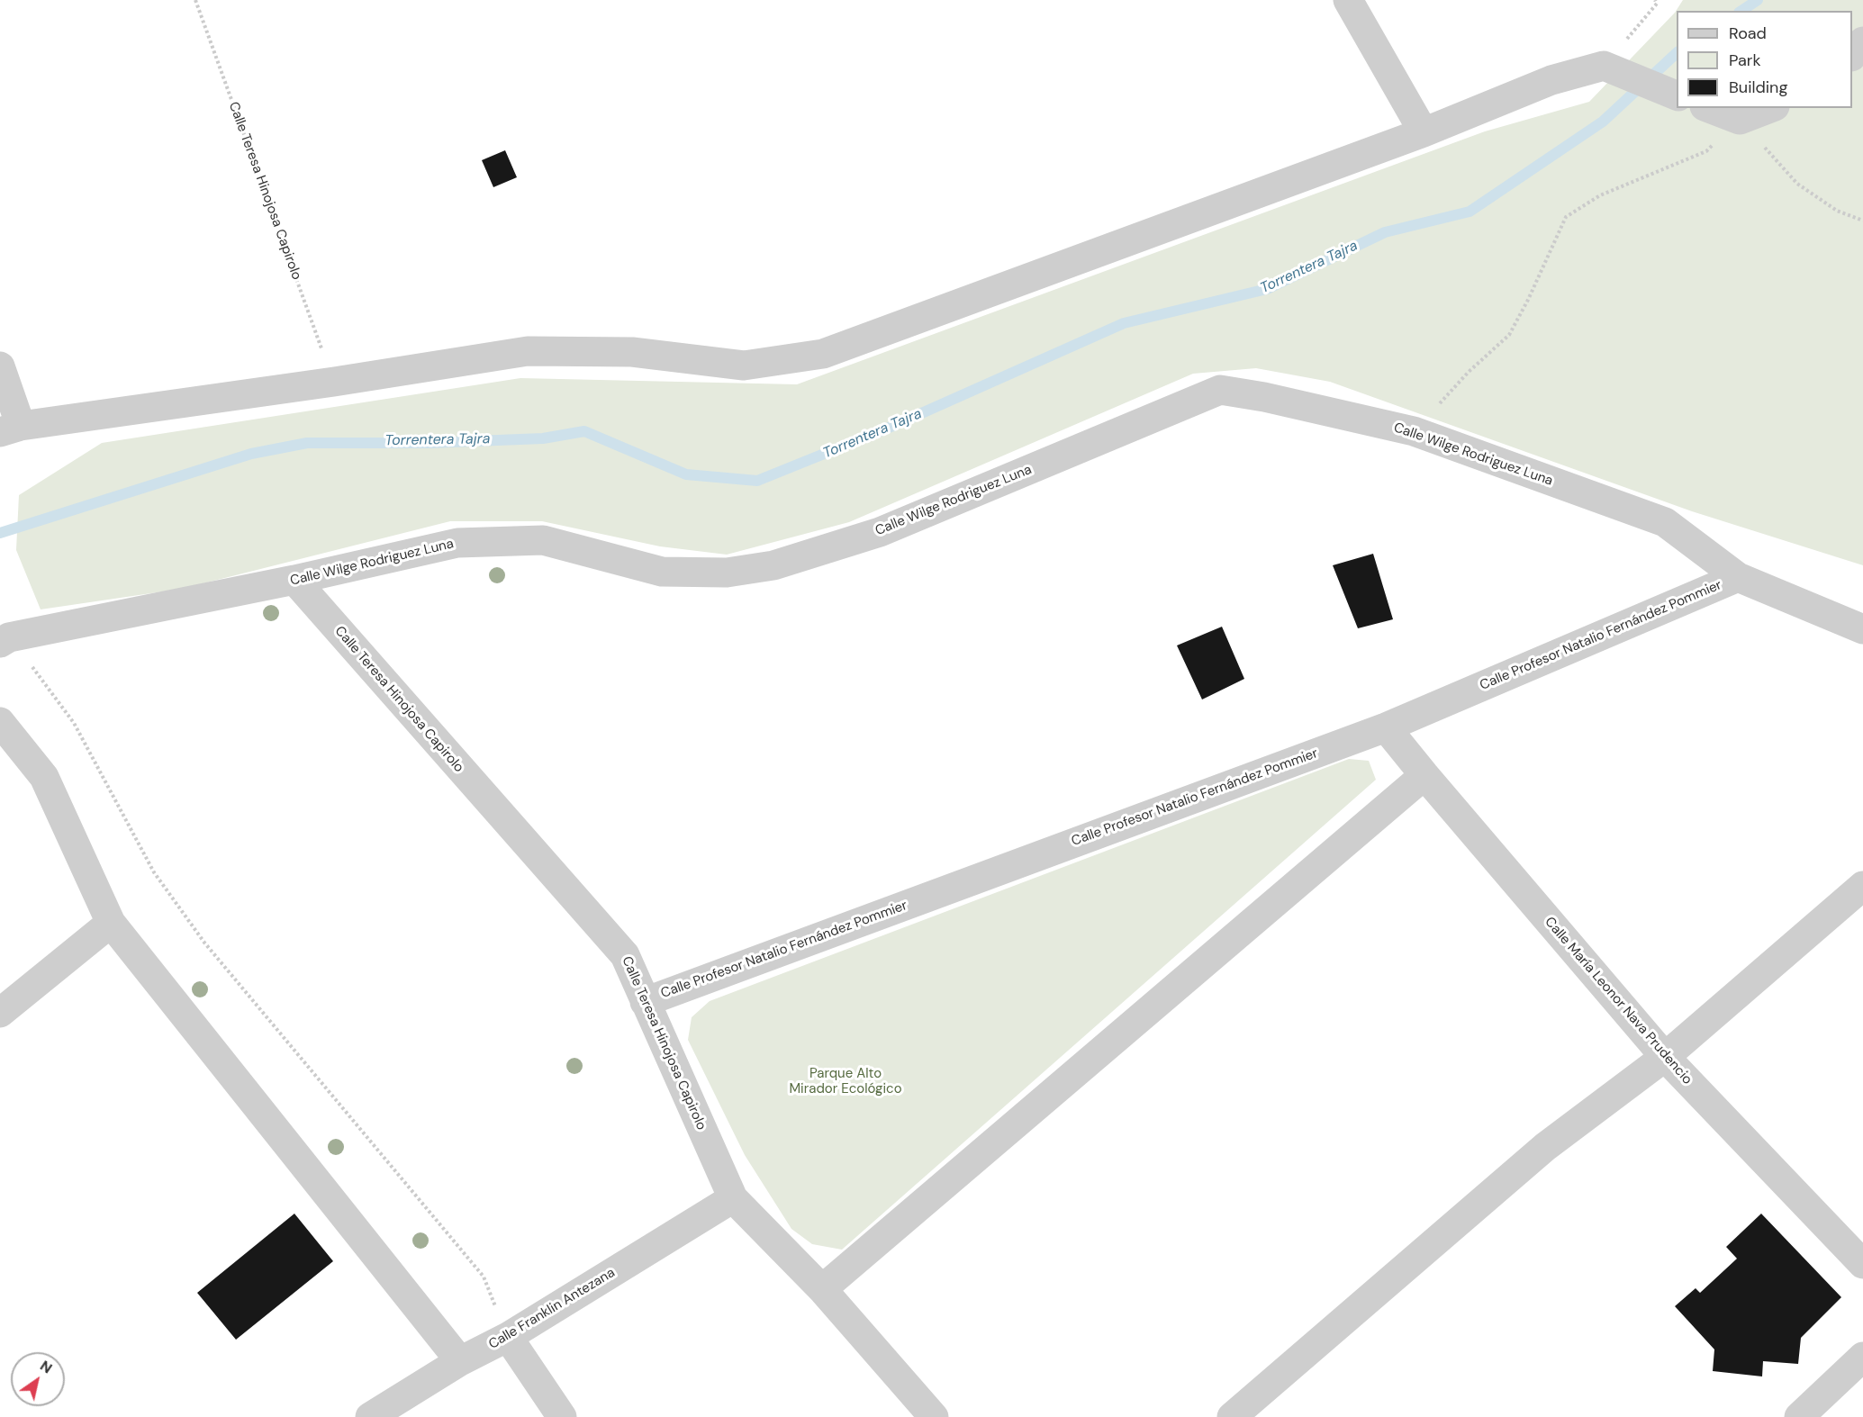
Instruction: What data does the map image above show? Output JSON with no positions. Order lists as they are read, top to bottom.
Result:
{
  "streets": {
    "street": [
      "Calle Teresa Hinojosa Capirolo",
      "Calle Wilge Rodriguez Luna",
      "Calle Profesor Natalio Fernández Pommier",
      "Calle María Leonor Nava Prudencio",
      "Calle Franklin Antezana"
    ]
  },
  "crossings": [
    ["Calle Teresa Hinojosa Capirolo", "Calle Wilge Rodriguez Luna"],
    ["Calle Teresa Hinojosa Capirolo", "Calle Profesor Natalio Fernández Pommier"],
    ["Calle Teresa Hinojosa Capirolo", "Calle Franklin Antezana"],
    ["Calle Wilge Rodriguez Luna", "Calle Profesor Natalio Fernández Pommier"],
    ["Calle Profesor Natalio Fernández Pommier", "Calle María Leonor Nava Prudencio"]
  ],
  "water": ["Torrentera Tajra"],
  "parks": ["Parque Alto Mirador Ecológico"],
  "legend": ["Road", "Park", "Building"],
  "north": "top right"
}
